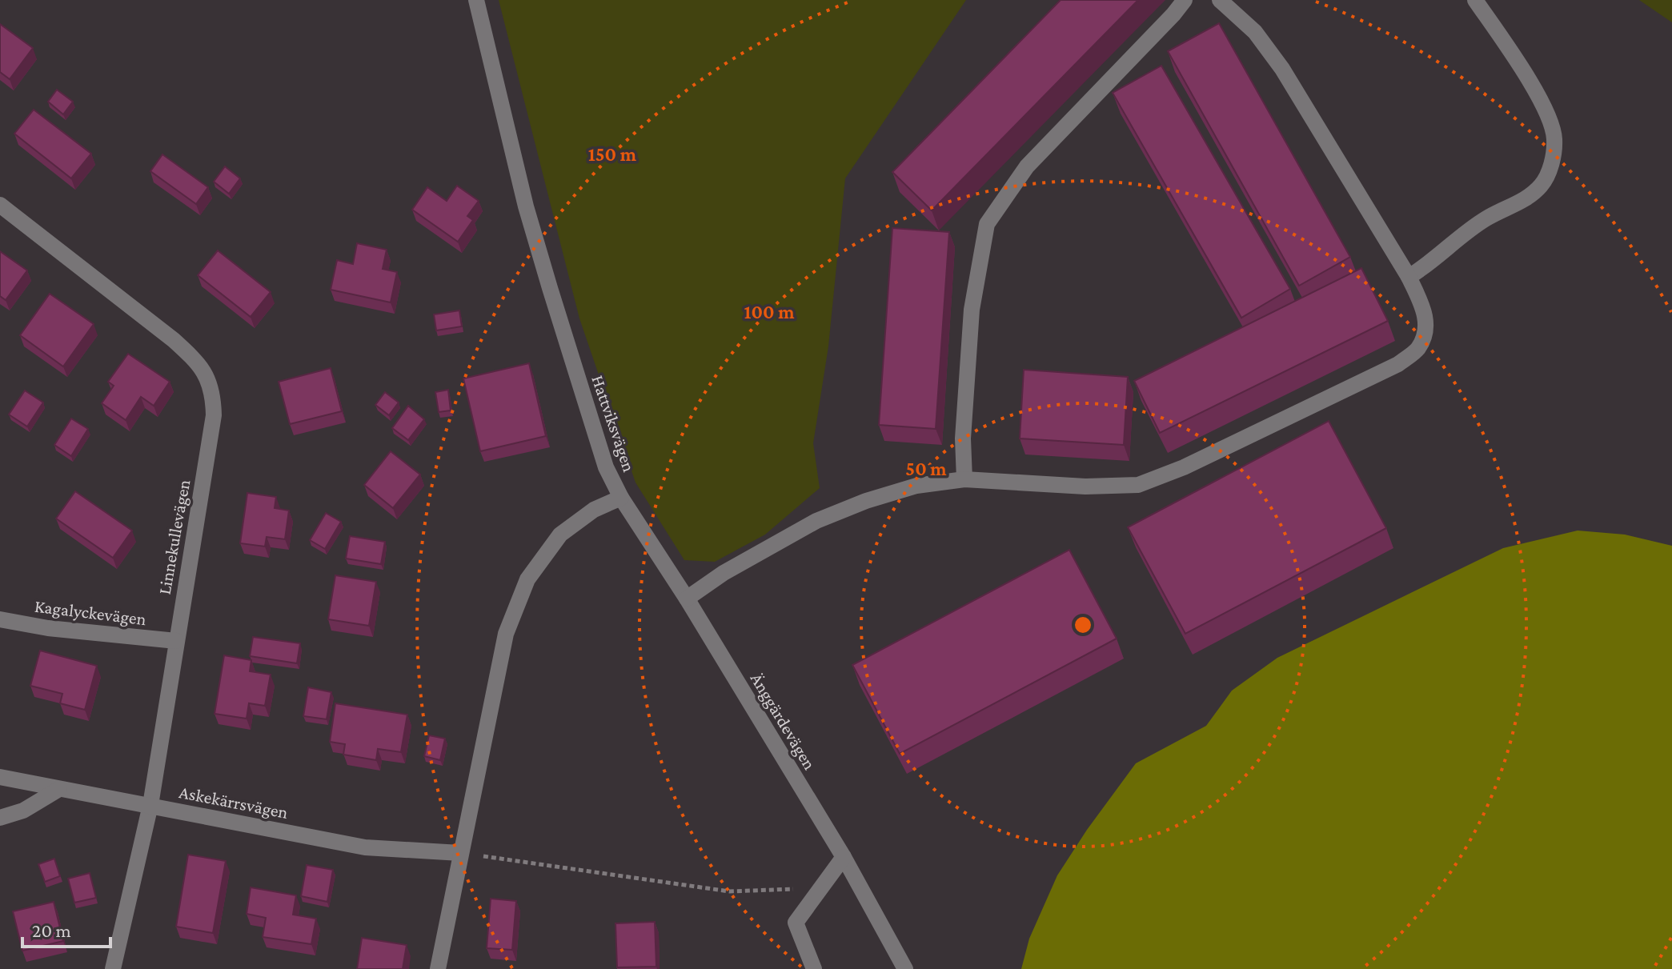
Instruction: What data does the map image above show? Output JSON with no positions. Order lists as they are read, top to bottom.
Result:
{
  "streets": {
    "street": [
      "Hattviksvägen",
      "Linnekullevägen",
      "Kagalyckevägen",
      "Änggärdevägen",
      "Askekärrsvägen"
    ]
  },
  "crossings": [
    ["Hattviksvägen", "Änggärdevägen"],
    ["Hattviksvägen", "Askekärrsvägen"],
    ["Linnekullevägen", "Kagalyckevägen"],
    ["Linnekullevägen", "Askekärrsvägen"]
  ],
  "scale_bar": "20 m",
  "rings": ["150 m", "100 m", "50 m"]
}
